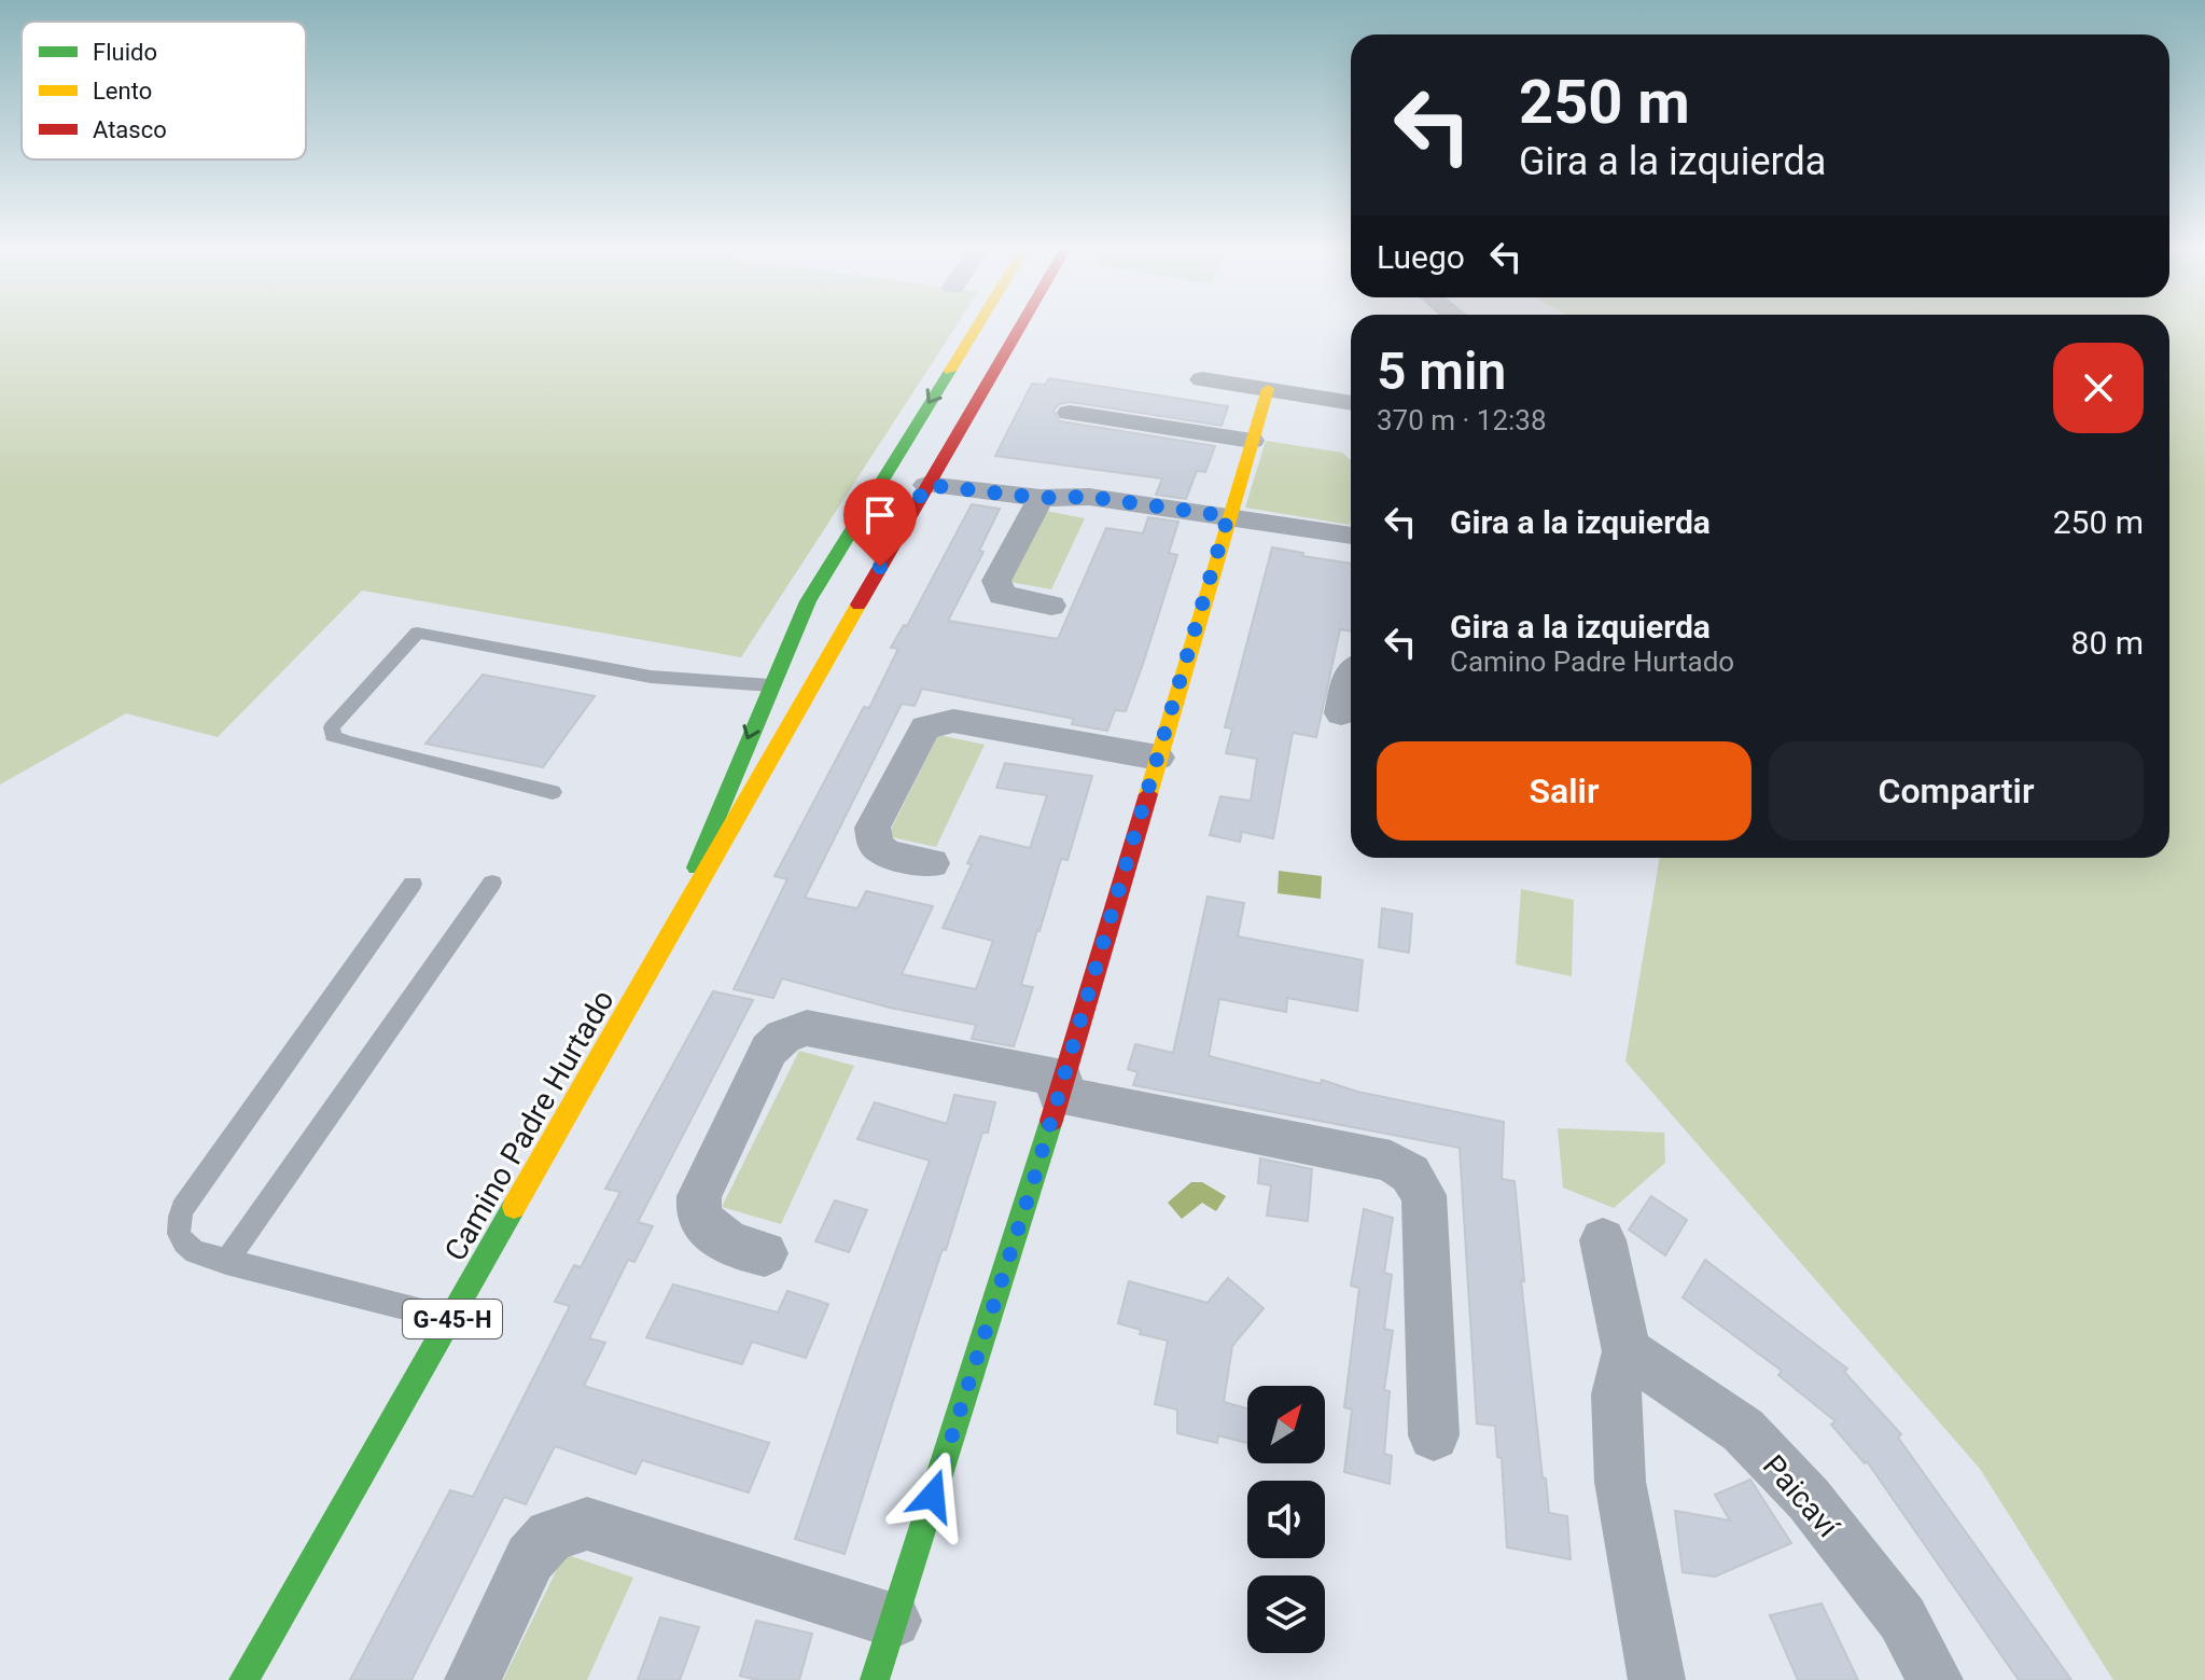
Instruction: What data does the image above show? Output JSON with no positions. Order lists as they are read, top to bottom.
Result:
{
  "streets": {
    "street": ["Camino Padre Hurtado", "G-45-H", "Paicaví"]
  },
  "legend": ["Fluido", "Lento", "Atasco"],
  "north": "top right",
  "page": {
    "turn": ["250 m", "Gira a la izquierda"],
    "then": "Luego",
    "heading": ["5 min", "370 m · 12:38"],
    "list": [
      {
        "name": "Gira a la izquierda",
        "value": "250 m"
      },
      {
        "name": "Gira a la izquierda",
        "note": "Camino Padre Hurtado",
        "value": "80 m"
      }
    ],
    "buttons": ["Salir", "Compartir"]
  }
}
